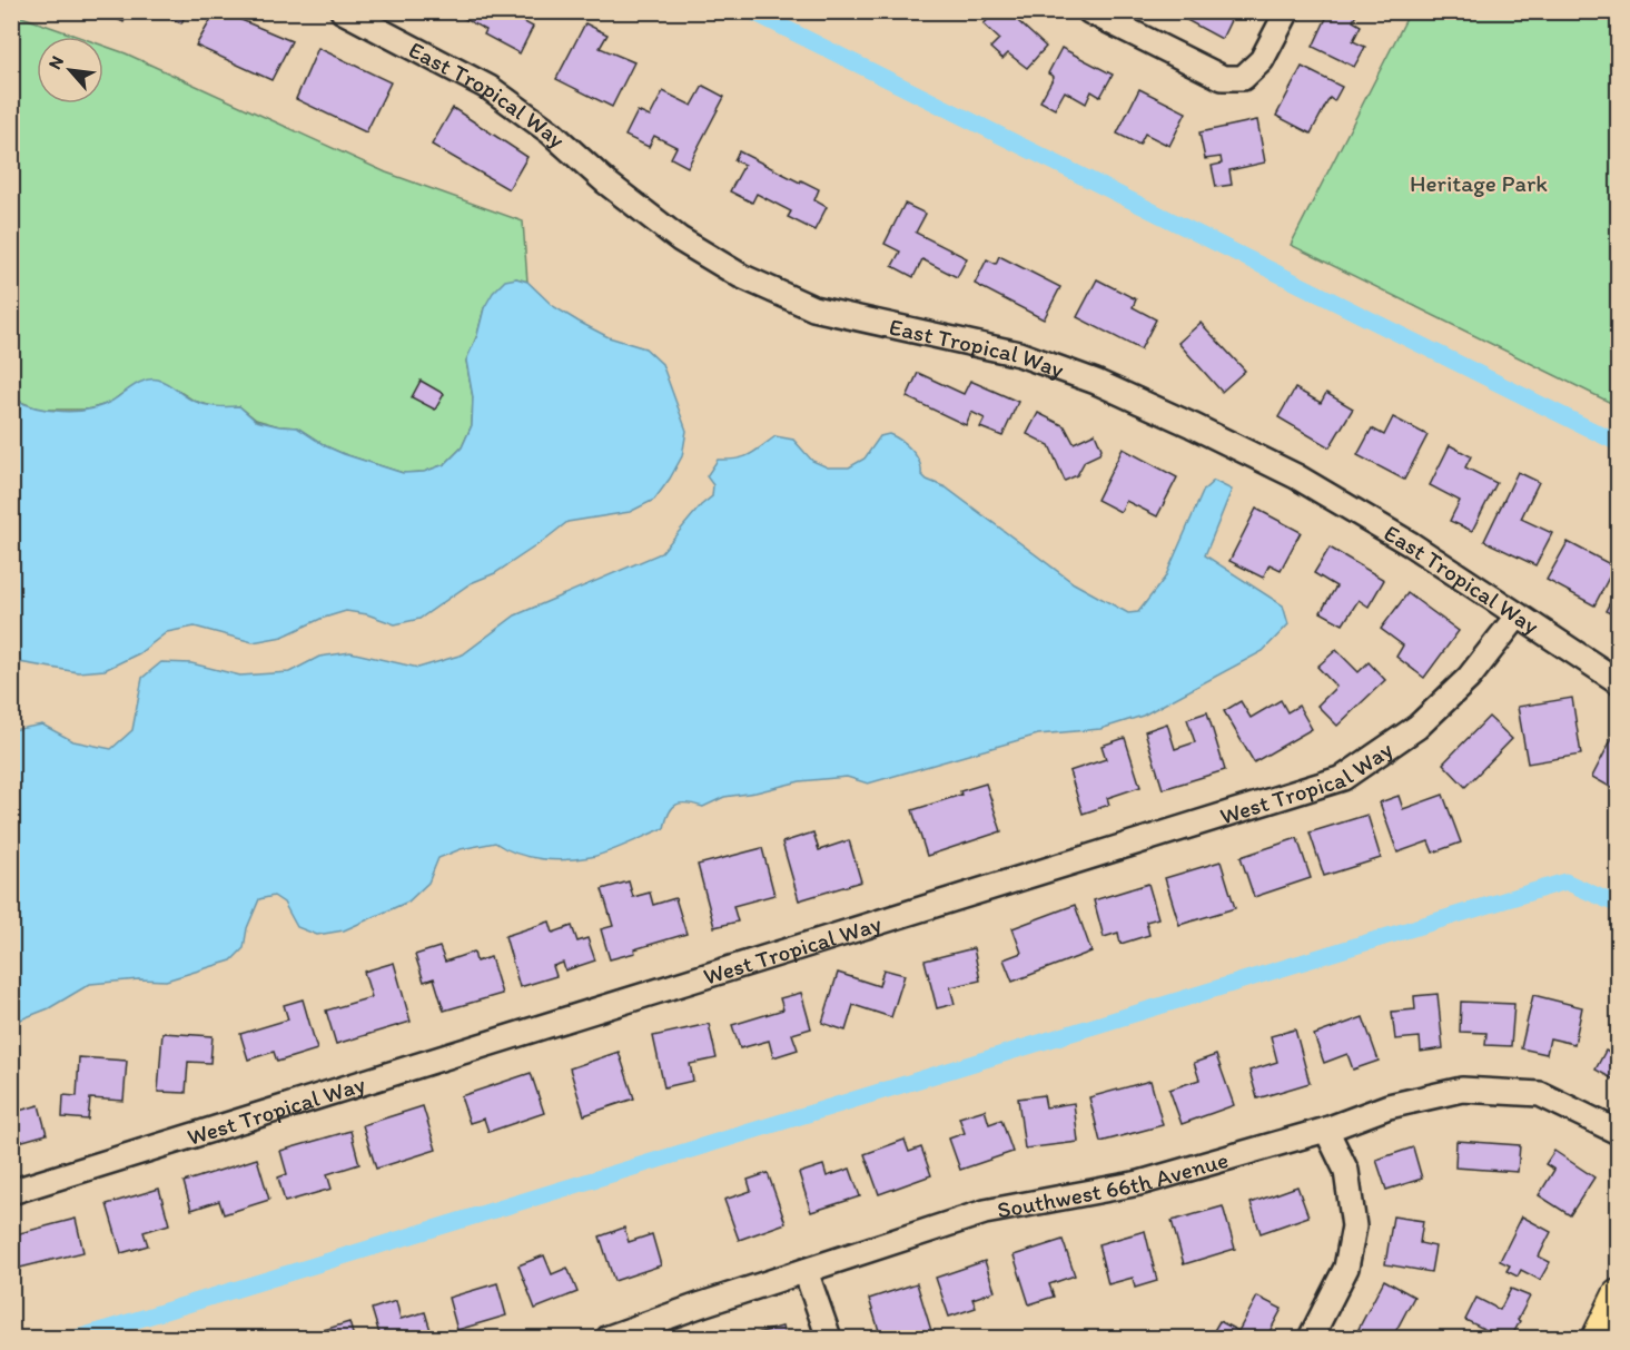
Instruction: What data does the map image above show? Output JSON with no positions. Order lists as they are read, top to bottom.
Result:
{
  "streets": {
    "street": ["East Tropical Way", "West Tropical Way", "Southwest 66th Avenue"]
  },
  "crossings": [
    ["East Tropical Way", "West Tropical Way"]
  ],
  "parks": ["Heritage Park"],
  "north": "top left"
}
